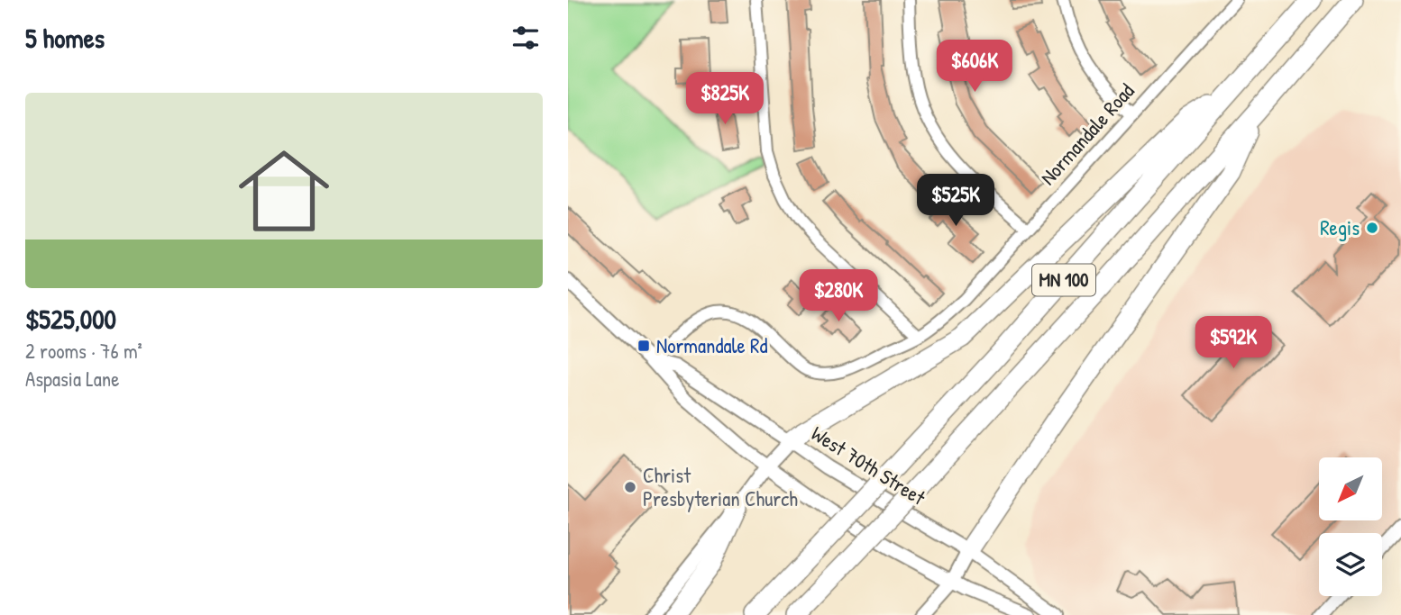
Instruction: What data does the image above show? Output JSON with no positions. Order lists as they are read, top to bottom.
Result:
{
  "streets": {
    "highway": ["MN 100"],
    "street": ["Normandale Road", "West 70th Street"]
  },
  "crossings": [
    ["Normandale Road", "West 70th Street"]
  ],
  "places": {
    "other": ["Regis", "Christ Presbyterian Church"],
    "transit": ["Normandale Rd"]
  },
  "north": "bottom left",
  "page": {
    "heading": "5 homes",
    "price": [
      "$606K",
      "$825K",
      "$525K",
      "$280K",
      "$592K"
    ],
    "list": [
      {
        "name": "$525,000",
        "note": "2 rooms · 76 m² · Aspasia Lane"
      }
    ]
  }
}
